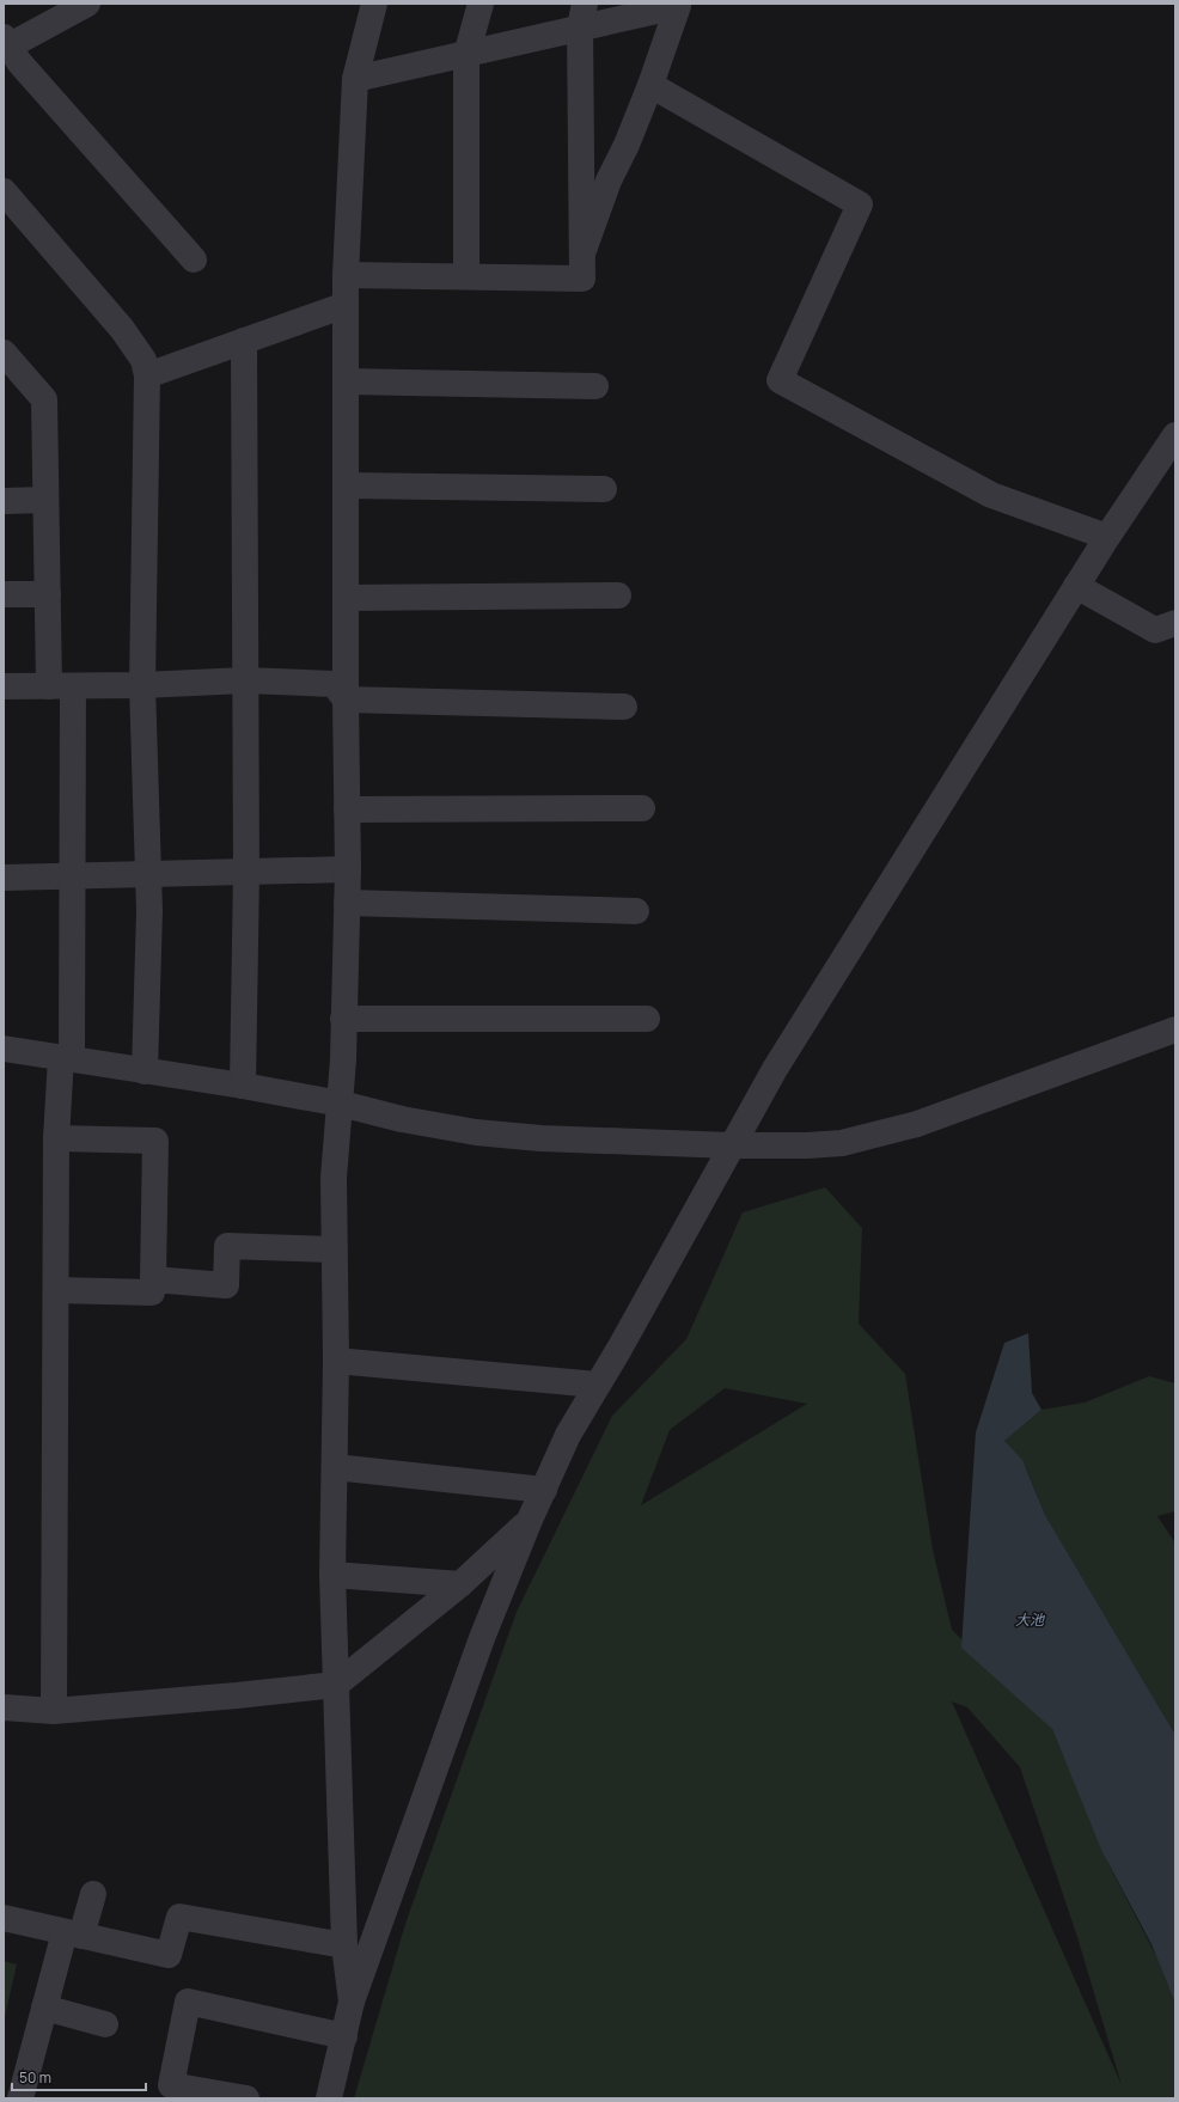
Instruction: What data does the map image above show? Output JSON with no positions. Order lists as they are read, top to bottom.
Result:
{
  "water": ["大池"],
  "scale_bar": "50 m"
}
